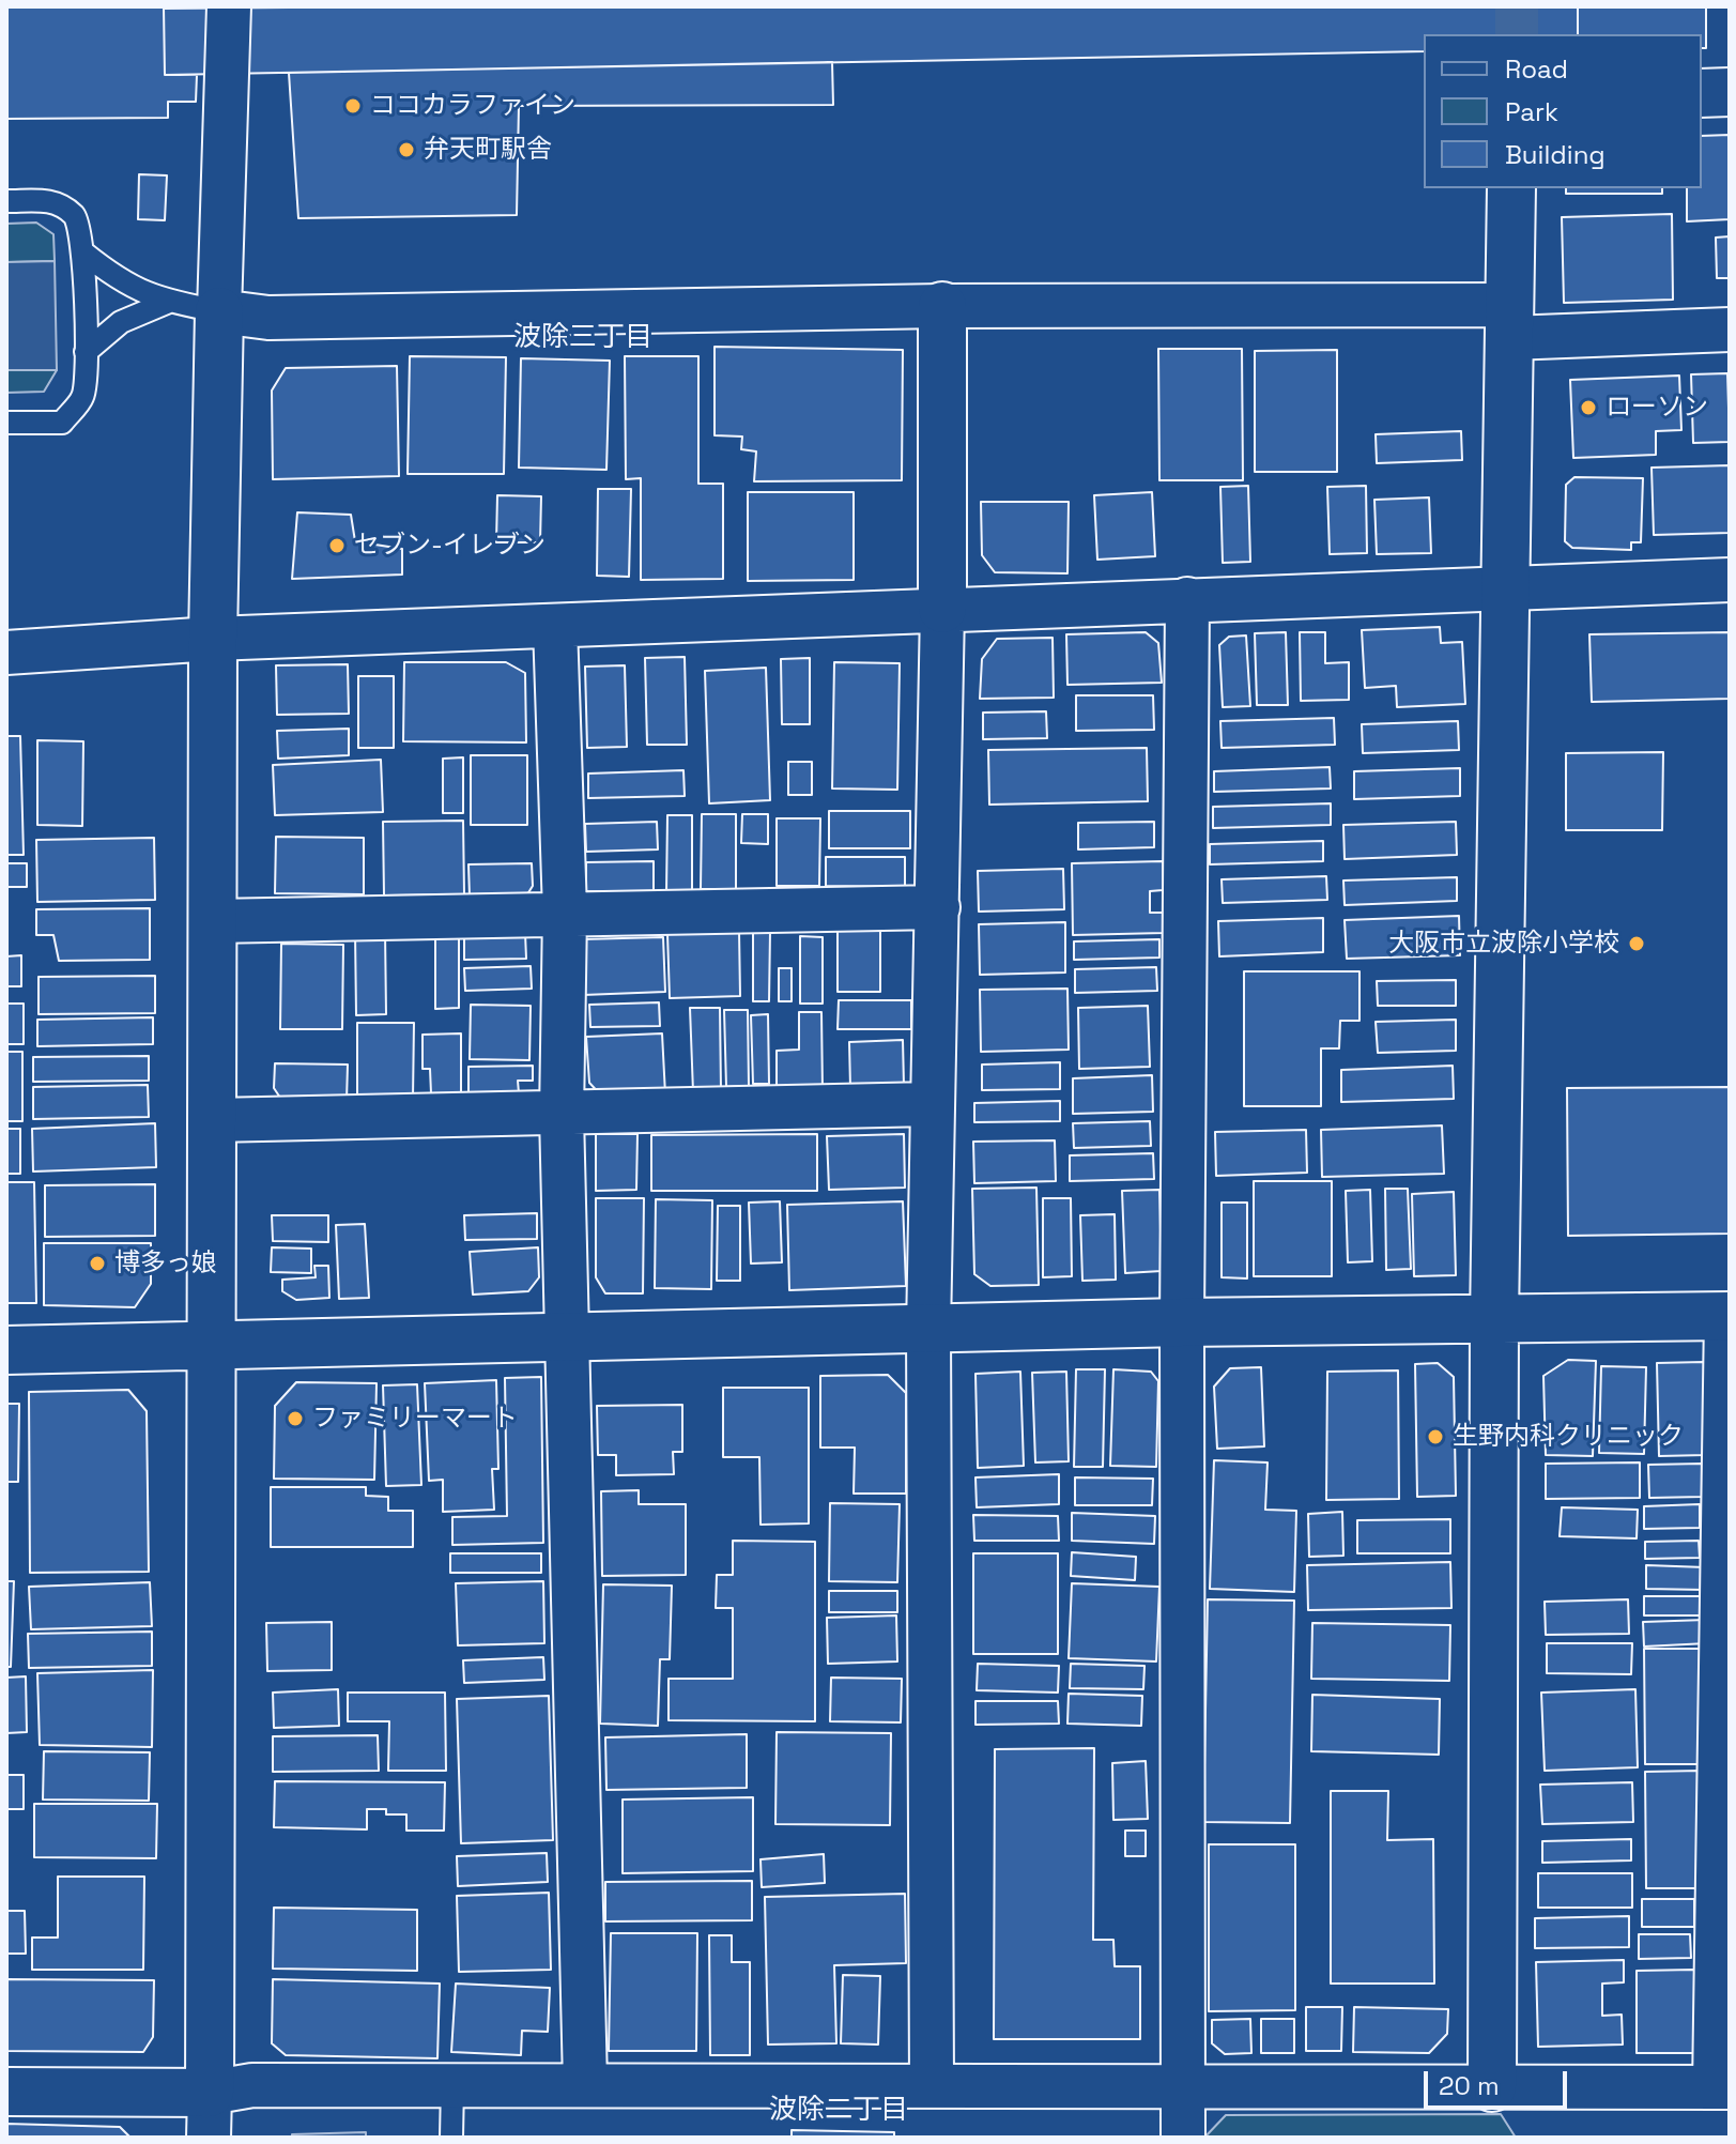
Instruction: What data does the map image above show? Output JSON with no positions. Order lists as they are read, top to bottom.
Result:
{
  "districts": ["波除三丁目", "波除二丁目"],
  "places": [
    "ココカラファイン",
    "弁天町駅舎",
    "ローソン",
    "セブン-イレブン",
    "大阪市立波除小学校",
    "博多っ娘",
    "ファミリーマート",
    "生野内科クリニック"
  ],
  "legend": ["Road", "Park", "Building"],
  "scale_bar": "20 m"
}
